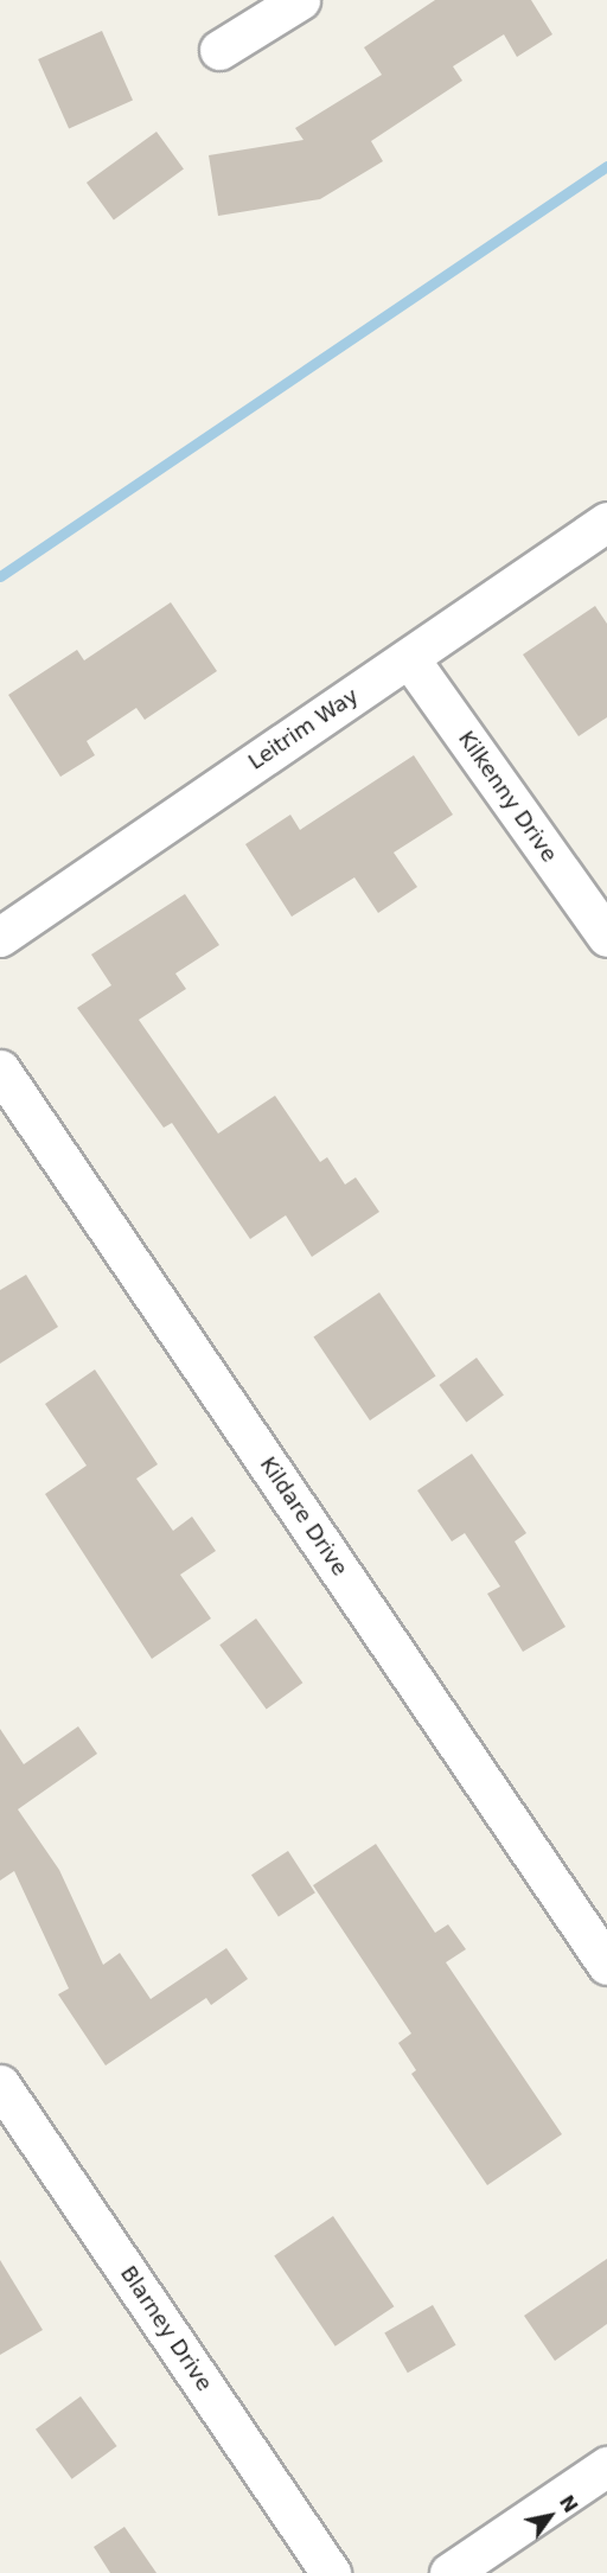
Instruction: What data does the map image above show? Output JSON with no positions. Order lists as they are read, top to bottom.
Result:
{
  "streets": {
    "street": [
      "Leitrim Way",
      "Kilkenny Drive",
      "Kildare Drive",
      "Blarney Drive"
    ]
  },
  "crossings": [
    ["Leitrim Way", "Kilkenny Drive"]
  ],
  "north": "top right"
}
